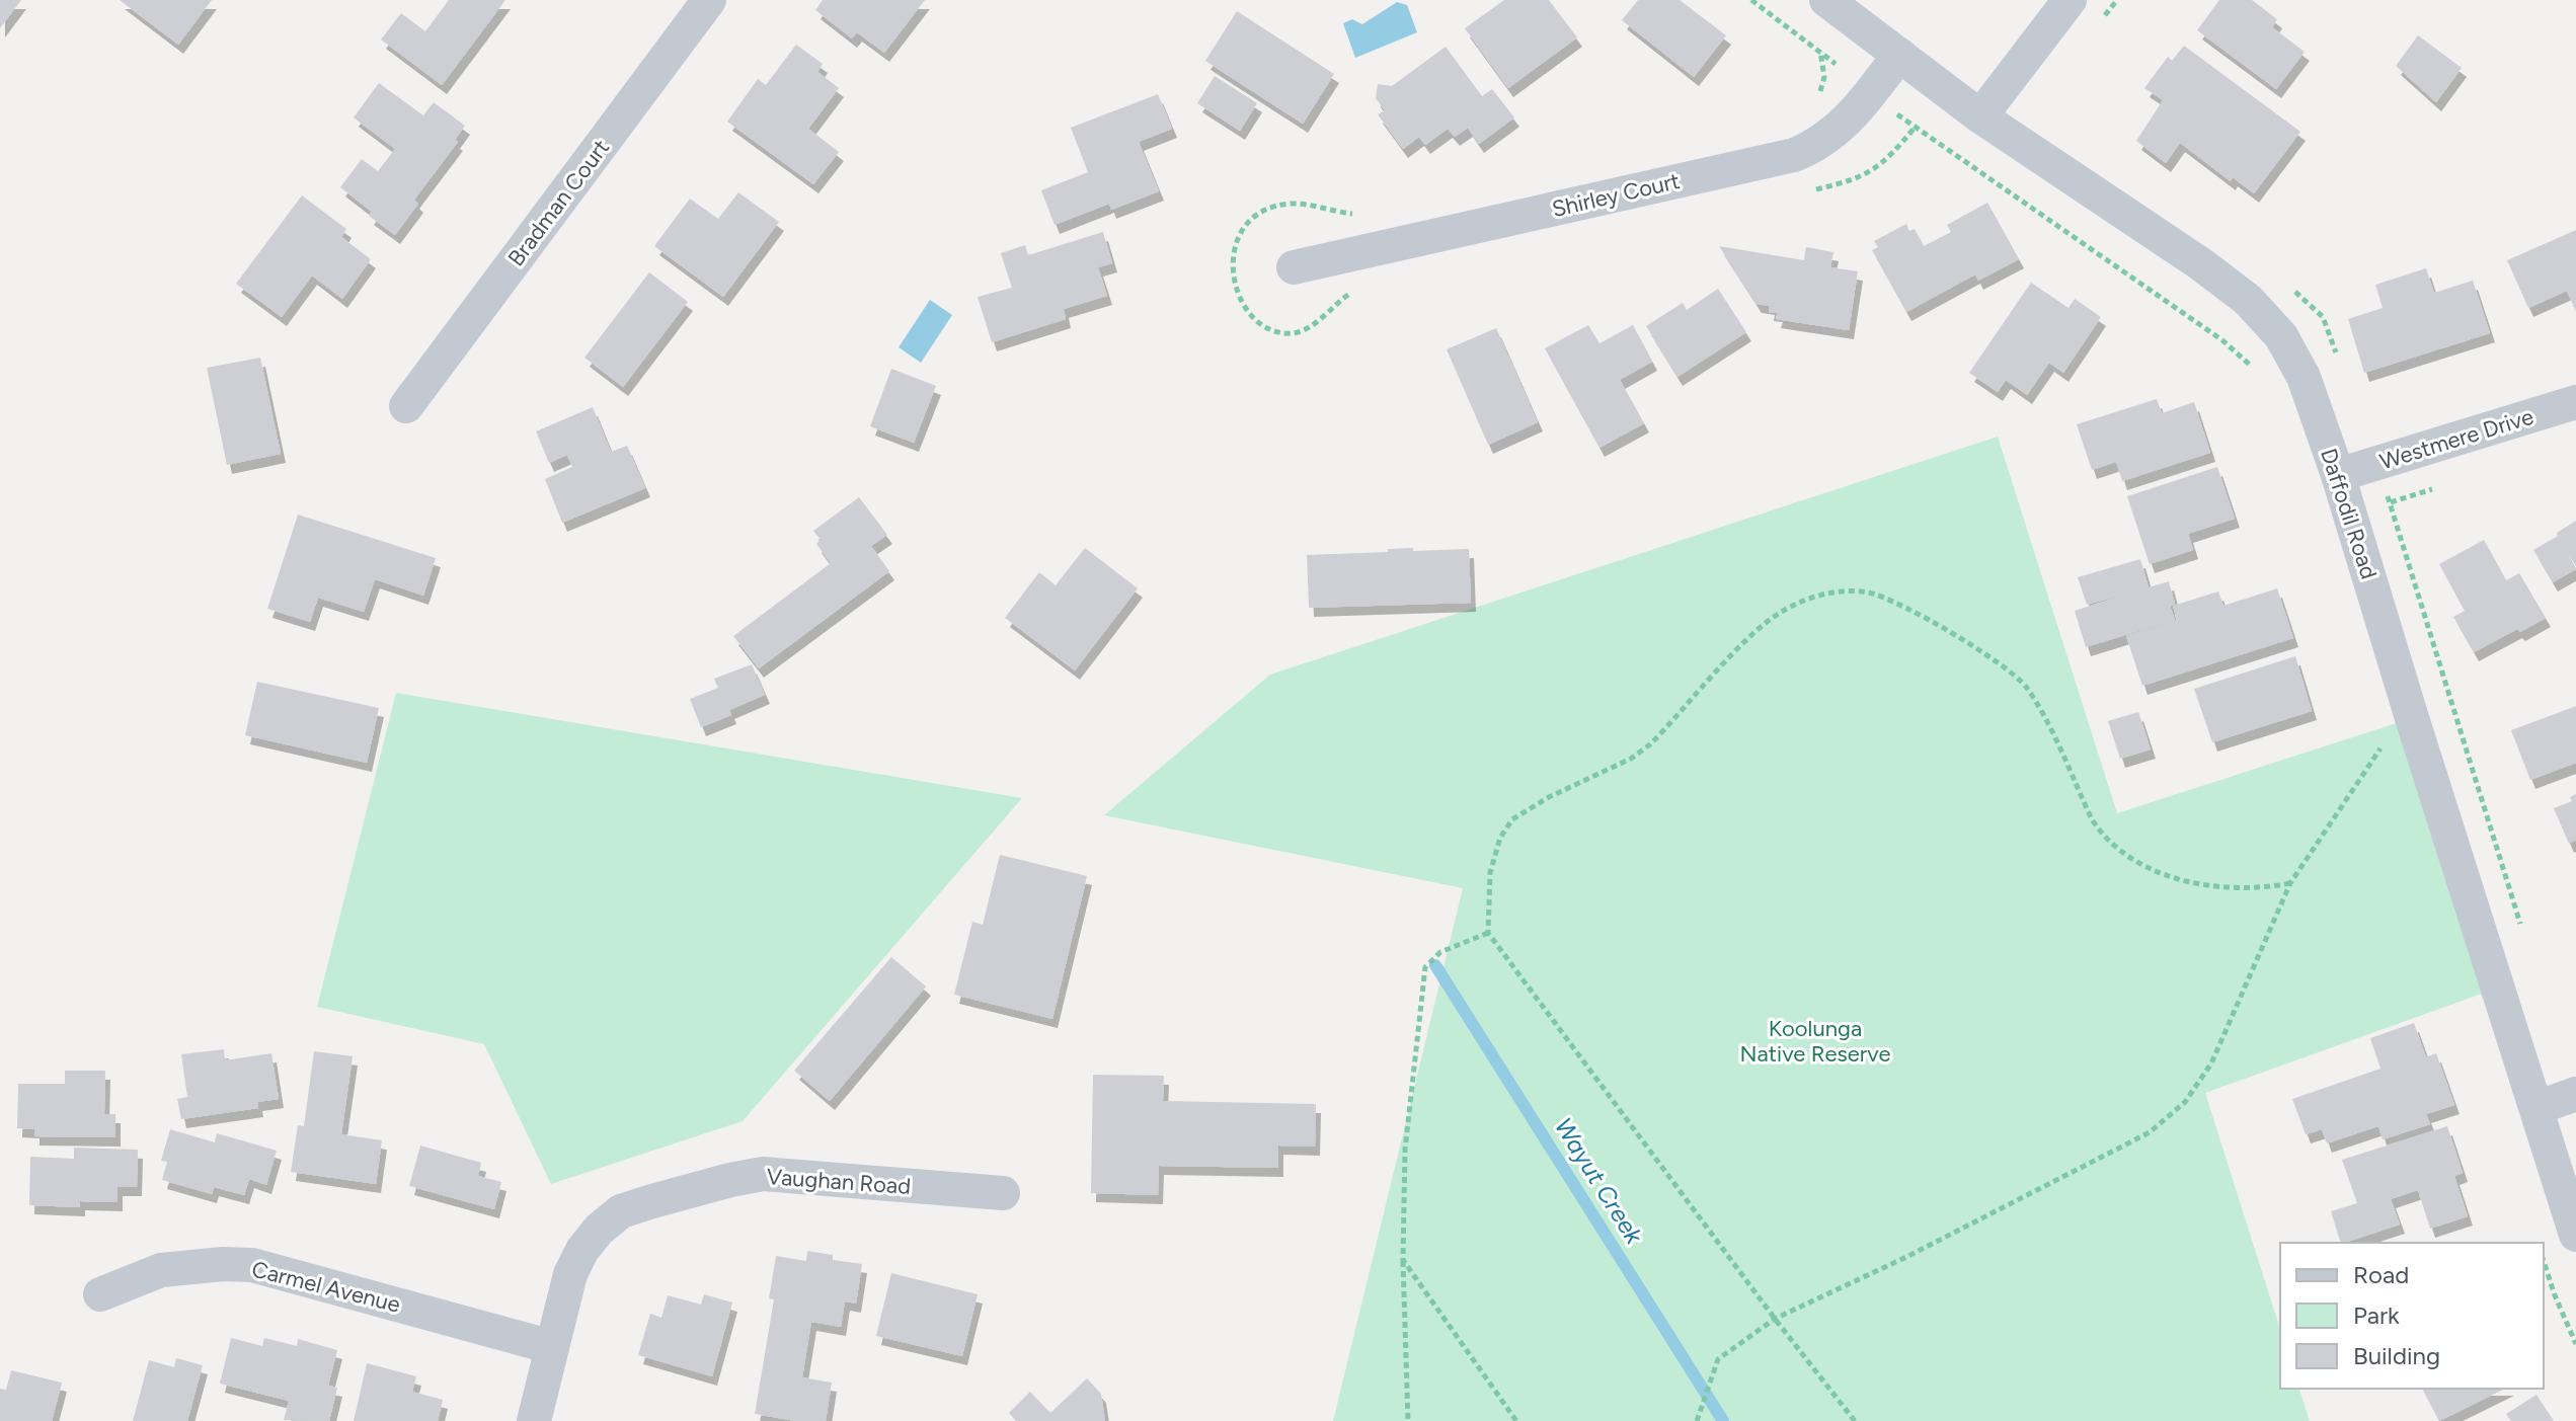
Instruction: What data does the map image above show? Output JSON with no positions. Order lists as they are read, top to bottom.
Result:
{
  "streets": {
    "street": [
      "Shirley Court",
      "Bradman Court",
      "Westmere Drive",
      "Daffodil Road",
      "Vaughan Road",
      "Carmel Avenue"
    ]
  },
  "crossings": [
    ["Shirley Court", "Daffodil Road"],
    ["Westmere Drive", "Daffodil Road"],
    ["Vaughan Road", "Carmel Avenue"]
  ],
  "water": ["Wayut Creek"],
  "parks": ["Koolunga Native Reserve"],
  "legend": ["Road", "Park", "Building"]
}
